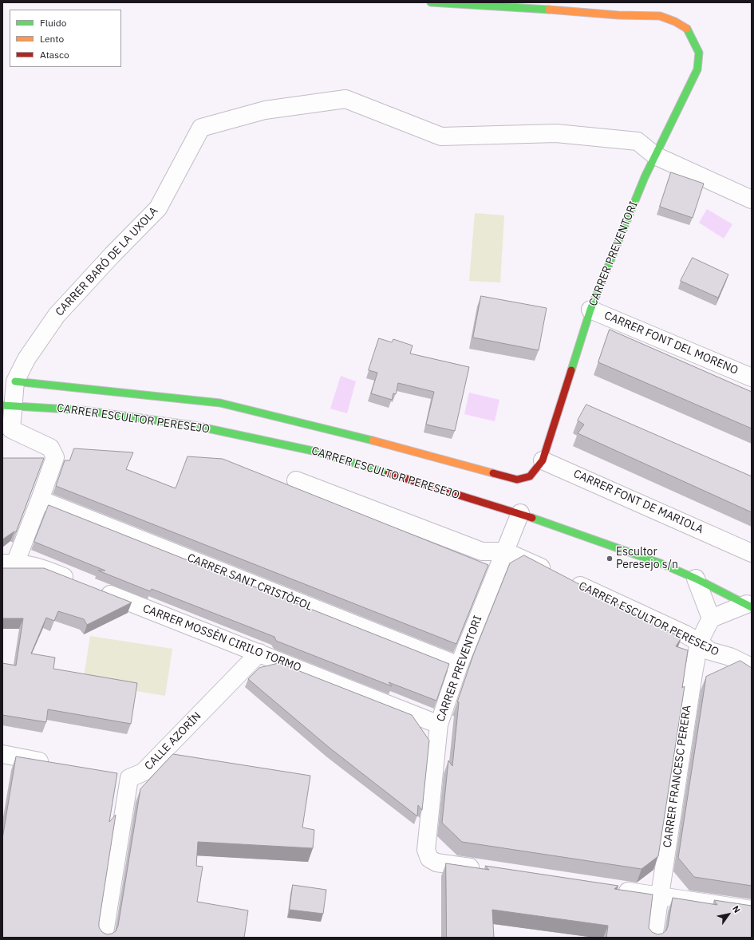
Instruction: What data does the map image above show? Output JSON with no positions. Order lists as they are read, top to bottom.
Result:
{
  "streets": {
    "street": [
      "CARRER PREVENTORI",
      "CARRER BARÓ DE LA UXOLA",
      "CARRER FONT DEL MORENO",
      "CARRER ESCULTOR PERESEJO",
      "CARRER FONT DE MARIOLA",
      "CARRER SANT CRISTÒFOL",
      "CARRER MOSSÈN CIRILO TORMO",
      "CALLE AZORÍN",
      "CARRER FRANCESC PERERA"
    ]
  },
  "crossings": [
    ["CARRER PREVENTORI", "CARRER BARÓ DE LA UXOLA"],
    ["CARRER PREVENTORI", "CARRER FONT DEL MORENO"],
    ["CARRER PREVENTORI", "CARRER ESCULTOR PERESEJO"],
    ["CARRER PREVENTORI", "CARRER FONT DE MARIOLA"],
    ["CARRER PREVENTORI", "CARRER SANT CRISTÒFOL"],
    ["CARRER PREVENTORI", "CARRER MOSSÈN CIRILO TORMO"],
    ["CARRER BARÓ DE LA UXOLA", "CARRER ESCULTOR PERESEJO"],
    ["CARRER BARÓ DE LA UXOLA", "CARRER SANT CRISTÒFOL"],
    ["CARRER ESCULTOR PERESEJO", "CARRER FONT DE MARIOLA"],
    ["CARRER ESCULTOR PERESEJO", "CARRER FRANCESC PERERA"],
    ["CARRER MOSSÈN CIRILO TORMO", "CALLE AZORÍN"]
  ],
  "places": ["Escultor Peresejo s/n"],
  "legend": ["Fluido", "Lento", "Atasco"],
  "north": "top right"
}
